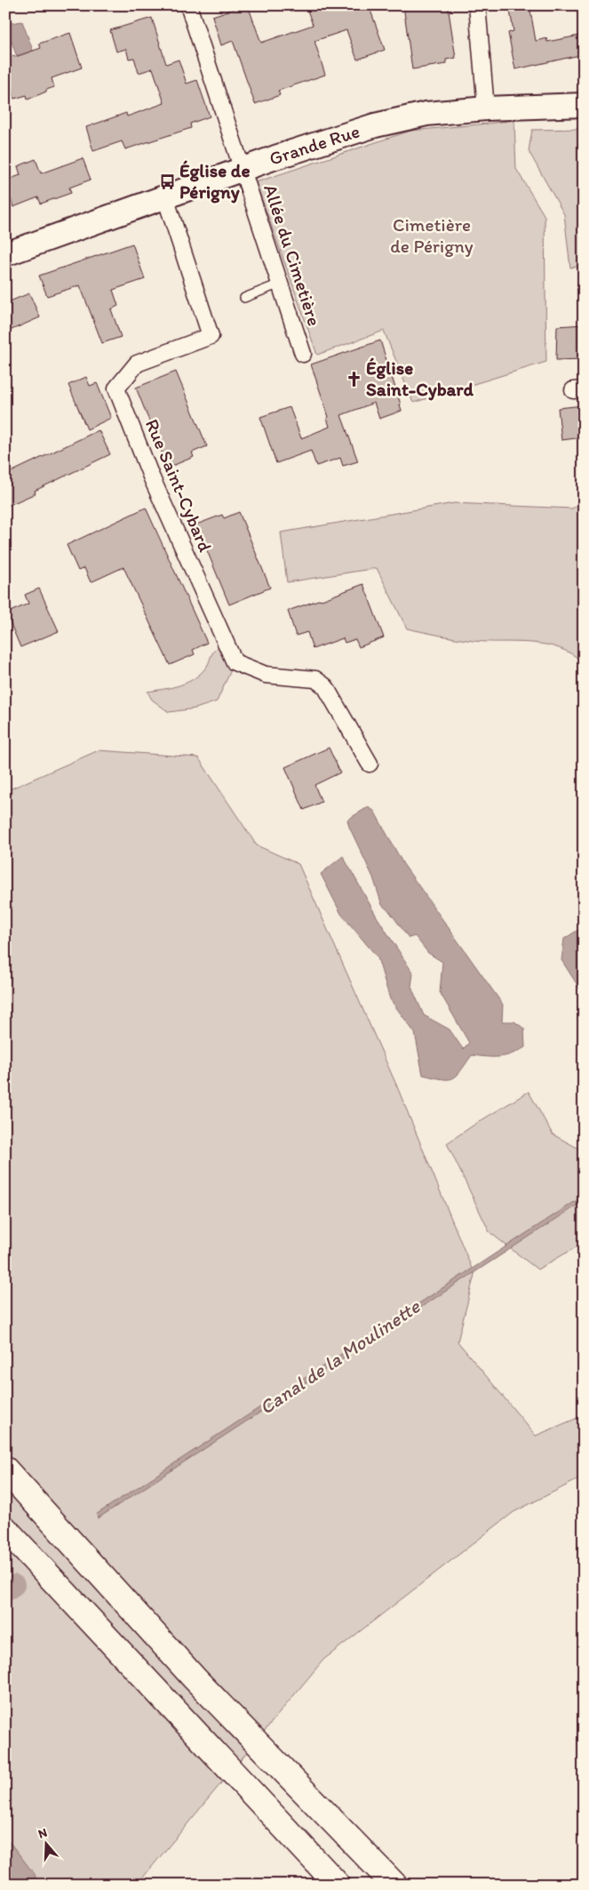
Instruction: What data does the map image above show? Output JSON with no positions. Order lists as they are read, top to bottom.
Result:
{
  "streets": {
    "street": ["Grande Rue", "Allée du Cimetière", "Rue Saint-Cybard"]
  },
  "crossings": [
    ["Grande Rue", "Allée du Cimetière"],
    ["Grande Rue", "Rue Saint-Cybard"]
  ],
  "water": ["Canal de la Moulinette"],
  "parks": ["Cimetière de Périgny"],
  "places": {
    "bus stop": ["Église de Périgny"],
    "church": ["Église Saint-Cybard"]
  },
  "north": "top"
}
